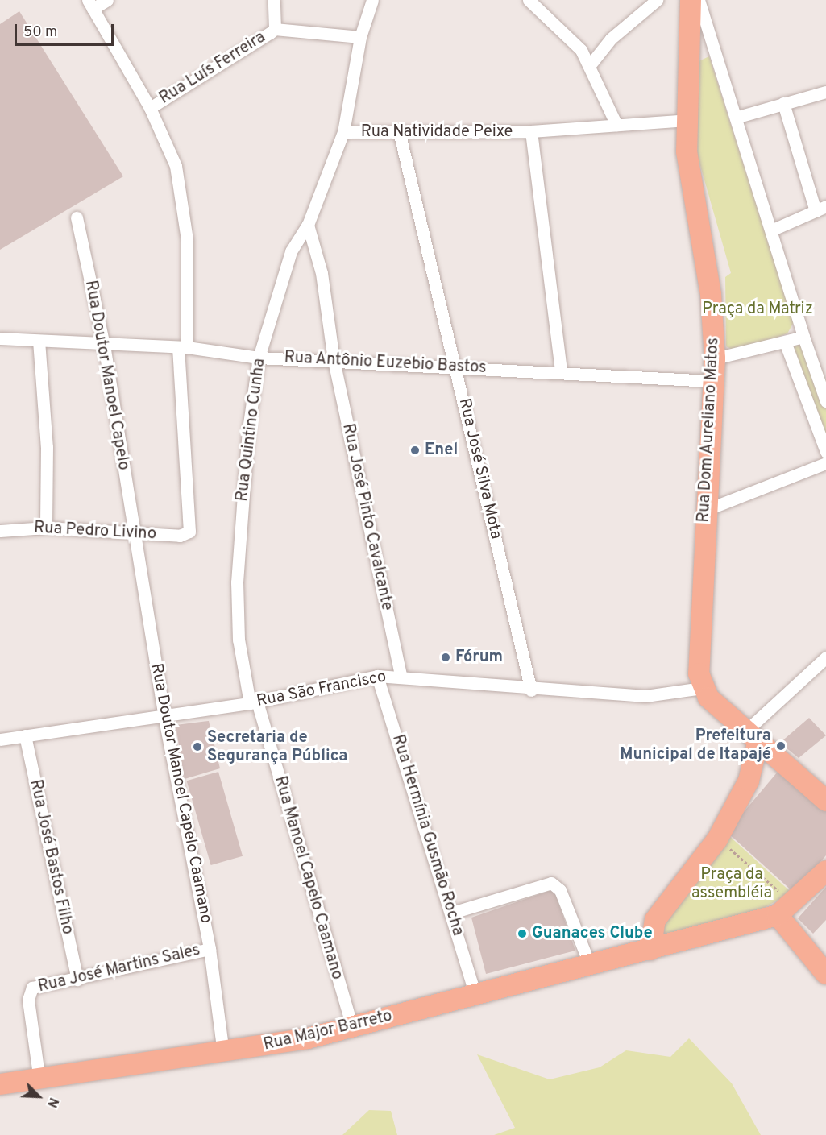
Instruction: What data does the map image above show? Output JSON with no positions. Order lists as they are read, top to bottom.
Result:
{
  "streets": {
    "main road": ["Rua Dom Aureliano Matos", "Rua Major Barreto"],
    "street": [
      "Rua Luís Ferreira",
      "Rua Natividade Peixe",
      "Rua Antônio Euzebio Bastos",
      "Rua Doutor Manoel Capelo",
      "Rua Quintino Cunha",
      "Rua José Silva Mota",
      "Rua José Pinto Cavalcante",
      "Rua Pedro Livino",
      "Rua São Francisco",
      "Rua Doutor Manoel Capelo Caamano",
      "Rua Hermínia Gusmão Rocha",
      "Rua José Bastos Filho",
      "Rua Manoel Capelo Caamano",
      "Rua José Martins Sales"
    ]
  },
  "crossings": [
    ["Rua Natividade Peixe", "Rua Quintino Cunha"],
    ["Rua Natividade Peixe", "Rua Dom Aureliano Matos"],
    ["Rua Natividade Peixe", "Rua José Silva Mota"],
    ["Rua Antônio Euzebio Bastos", "Rua Doutor Manoel Capelo"],
    ["Rua Antônio Euzebio Bastos", "Rua Quintino Cunha"],
    ["Rua Antônio Euzebio Bastos", "Rua Dom Aureliano Matos"],
    ["Rua Antônio Euzebio Bastos", "Rua José Silva Mota"],
    ["Rua Antônio Euzebio Bastos", "Rua José Pinto Cavalcante"],
    ["Rua Antônio Euzebio Bastos", "Rua Pedro Livino"],
    ["Rua Doutor Manoel Capelo", "Rua Pedro Livino"],
    ["Rua Doutor Manoel Capelo", "Rua Doutor Manoel Capelo Caamano"],
    ["Rua Quintino Cunha", "Rua José Pinto Cavalcante"],
    ["Rua Quintino Cunha", "Rua São Francisco"],
    ["Rua Quintino Cunha", "Rua Manoel Capelo Caamano"],
    ["Rua Dom Aureliano Matos", "Rua São Francisco"],
    ["Rua José Silva Mota", "Rua São Francisco"],
    ["Rua José Pinto Cavalcante", "Rua São Francisco"],
    ["Rua Pedro Livino", "Rua Doutor Manoel Capelo Caamano"],
    ["Rua São Francisco", "Rua Doutor Manoel Capelo Caamano"],
    ["Rua São Francisco", "Rua Hermínia Gusmão Rocha"],
    ["Rua São Francisco", "Rua José Bastos Filho"],
    ["Rua São Francisco", "Rua Manoel Capelo Caamano"],
    ["Rua Doutor Manoel Capelo Caamano", "Rua José Martins Sales"],
    ["Rua Doutor Manoel Capelo Caamano", "Rua Major Barreto"],
    ["Rua Hermínia Gusmão Rocha", "Rua Major Barreto"],
    ["Rua José Bastos Filho", "Rua José Martins Sales"],
    ["Rua Manoel Capelo Caamano", "Rua Major Barreto"],
    ["Rua José Martins Sales", "Rua Major Barreto"]
  ],
  "parks": ["Praça da Matriz", "Praça da assembléia"],
  "places": [
    "Enel",
    "Fórum",
    "Prefeitura Municipal de Itapajé",
    "Secretaria de Segurança Pública",
    "Guanaces Clube"
  ],
  "scale_bar": "50 m",
  "north": "bottom right"
}
